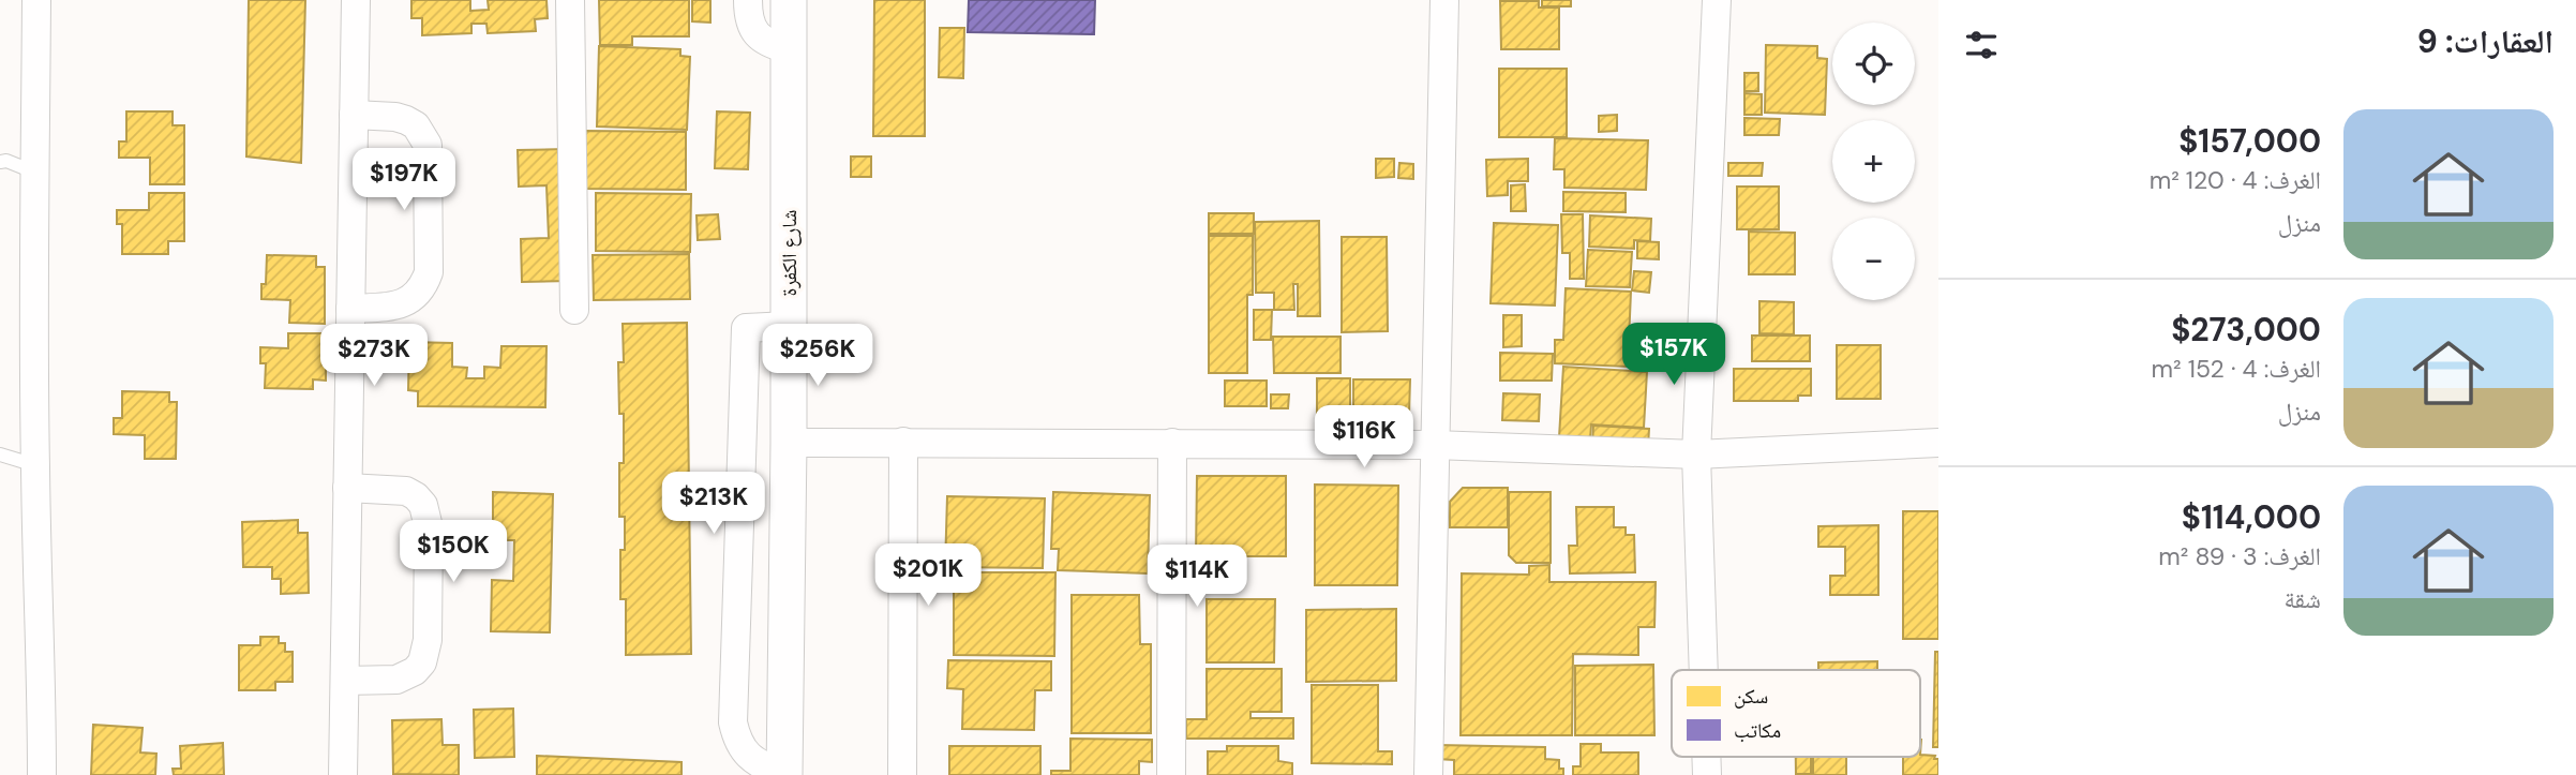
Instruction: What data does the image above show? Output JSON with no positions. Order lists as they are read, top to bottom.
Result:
{
  "streets": {
    "street": ["شارع الكفرة"]
  },
  "legend": ["سكن", "مكاتب"],
  "page": {
    "heading": "العقارات: 9",
    "map_buttons": ["+", "−"],
    "list": [
      {
        "name": "$157,000",
        "note": "الغرف: 4 · 120 m² · منزل"
      },
      {
        "name": "$273,000",
        "note": "الغرف: 4 · 152 m² · منزل"
      },
      {
        "name": "$114,000",
        "note": "الغرف: 3 · 89 m² · شقة"
      }
    ],
    "price": [
      "$197K",
      "$157K",
      "$273K",
      "$256K",
      "$116K",
      "$213K",
      "$150K",
      "$201K",
      "$114K"
    ]
  }
}
